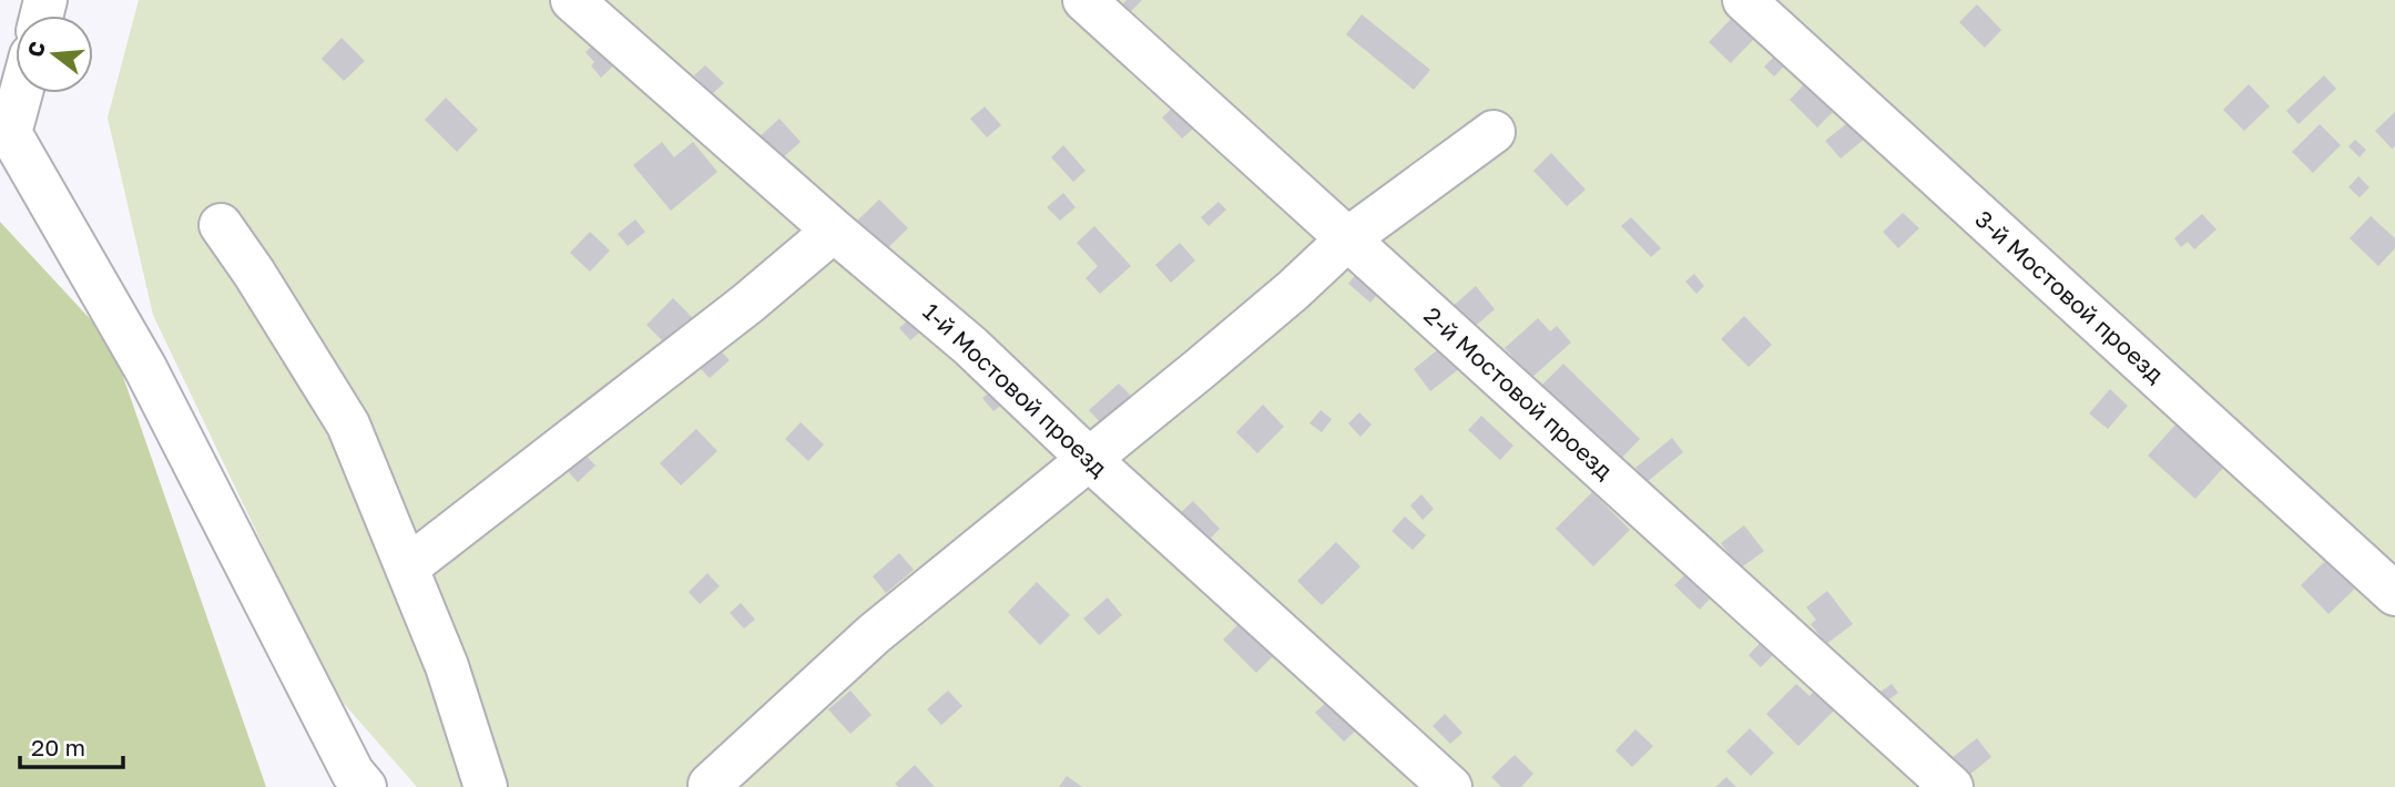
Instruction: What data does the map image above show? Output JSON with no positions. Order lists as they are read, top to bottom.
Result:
{
  "streets": {
    "lane": ["3-й Мостовой проезд", "1-й Мостовой проезд", "2-й Мостовой проезд"]
  },
  "scale_bar": "20 m",
  "north": "left"
}
